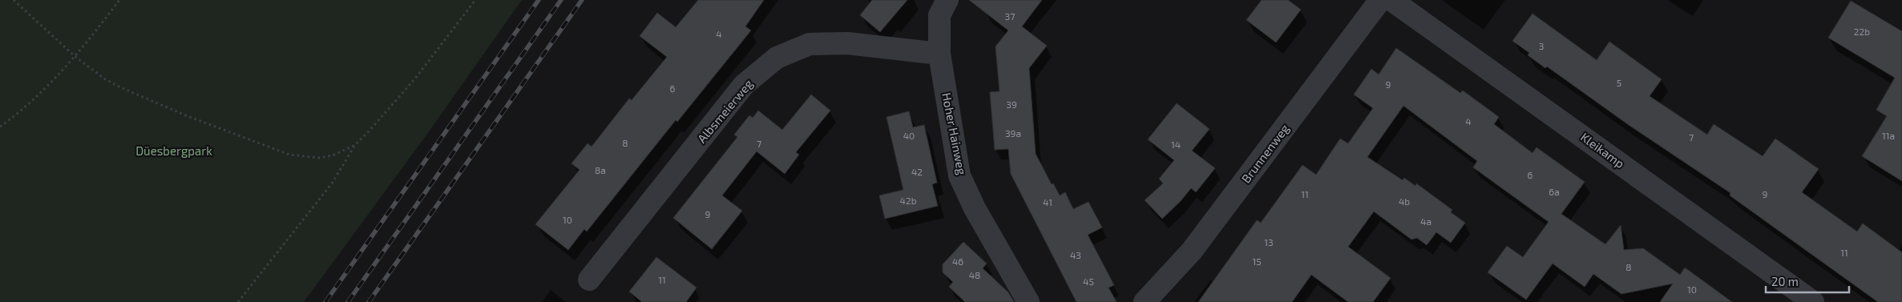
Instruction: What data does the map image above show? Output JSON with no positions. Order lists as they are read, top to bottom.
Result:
{
  "streets": {
    "street": [
      "Albsmeierweg",
      "Hoher Hainweg",
      "Kleikamp",
      "Brunnenweg"
    ]
  },
  "crossings": [
    ["Albsmeierweg", "Hoher Hainweg"]
  ],
  "parks": ["Düesbergpark"],
  "house_numbers": [
    "37",
    "22b",
    "4",
    "3",
    "5",
    "9",
    "6",
    "39",
    "4",
    "39a",
    "40",
    "11a",
    "7",
    "8",
    "7",
    "14",
    "8a",
    "42",
    "6",
    "6a",
    "11",
    "9",
    "42b",
    "4b",
    "41",
    "9",
    "10",
    "4a",
    "13",
    "11",
    "43",
    "46",
    "15",
    "8",
    "48",
    "11",
    "45",
    "10"
  ],
  "scale_bar": "20 m"
}
